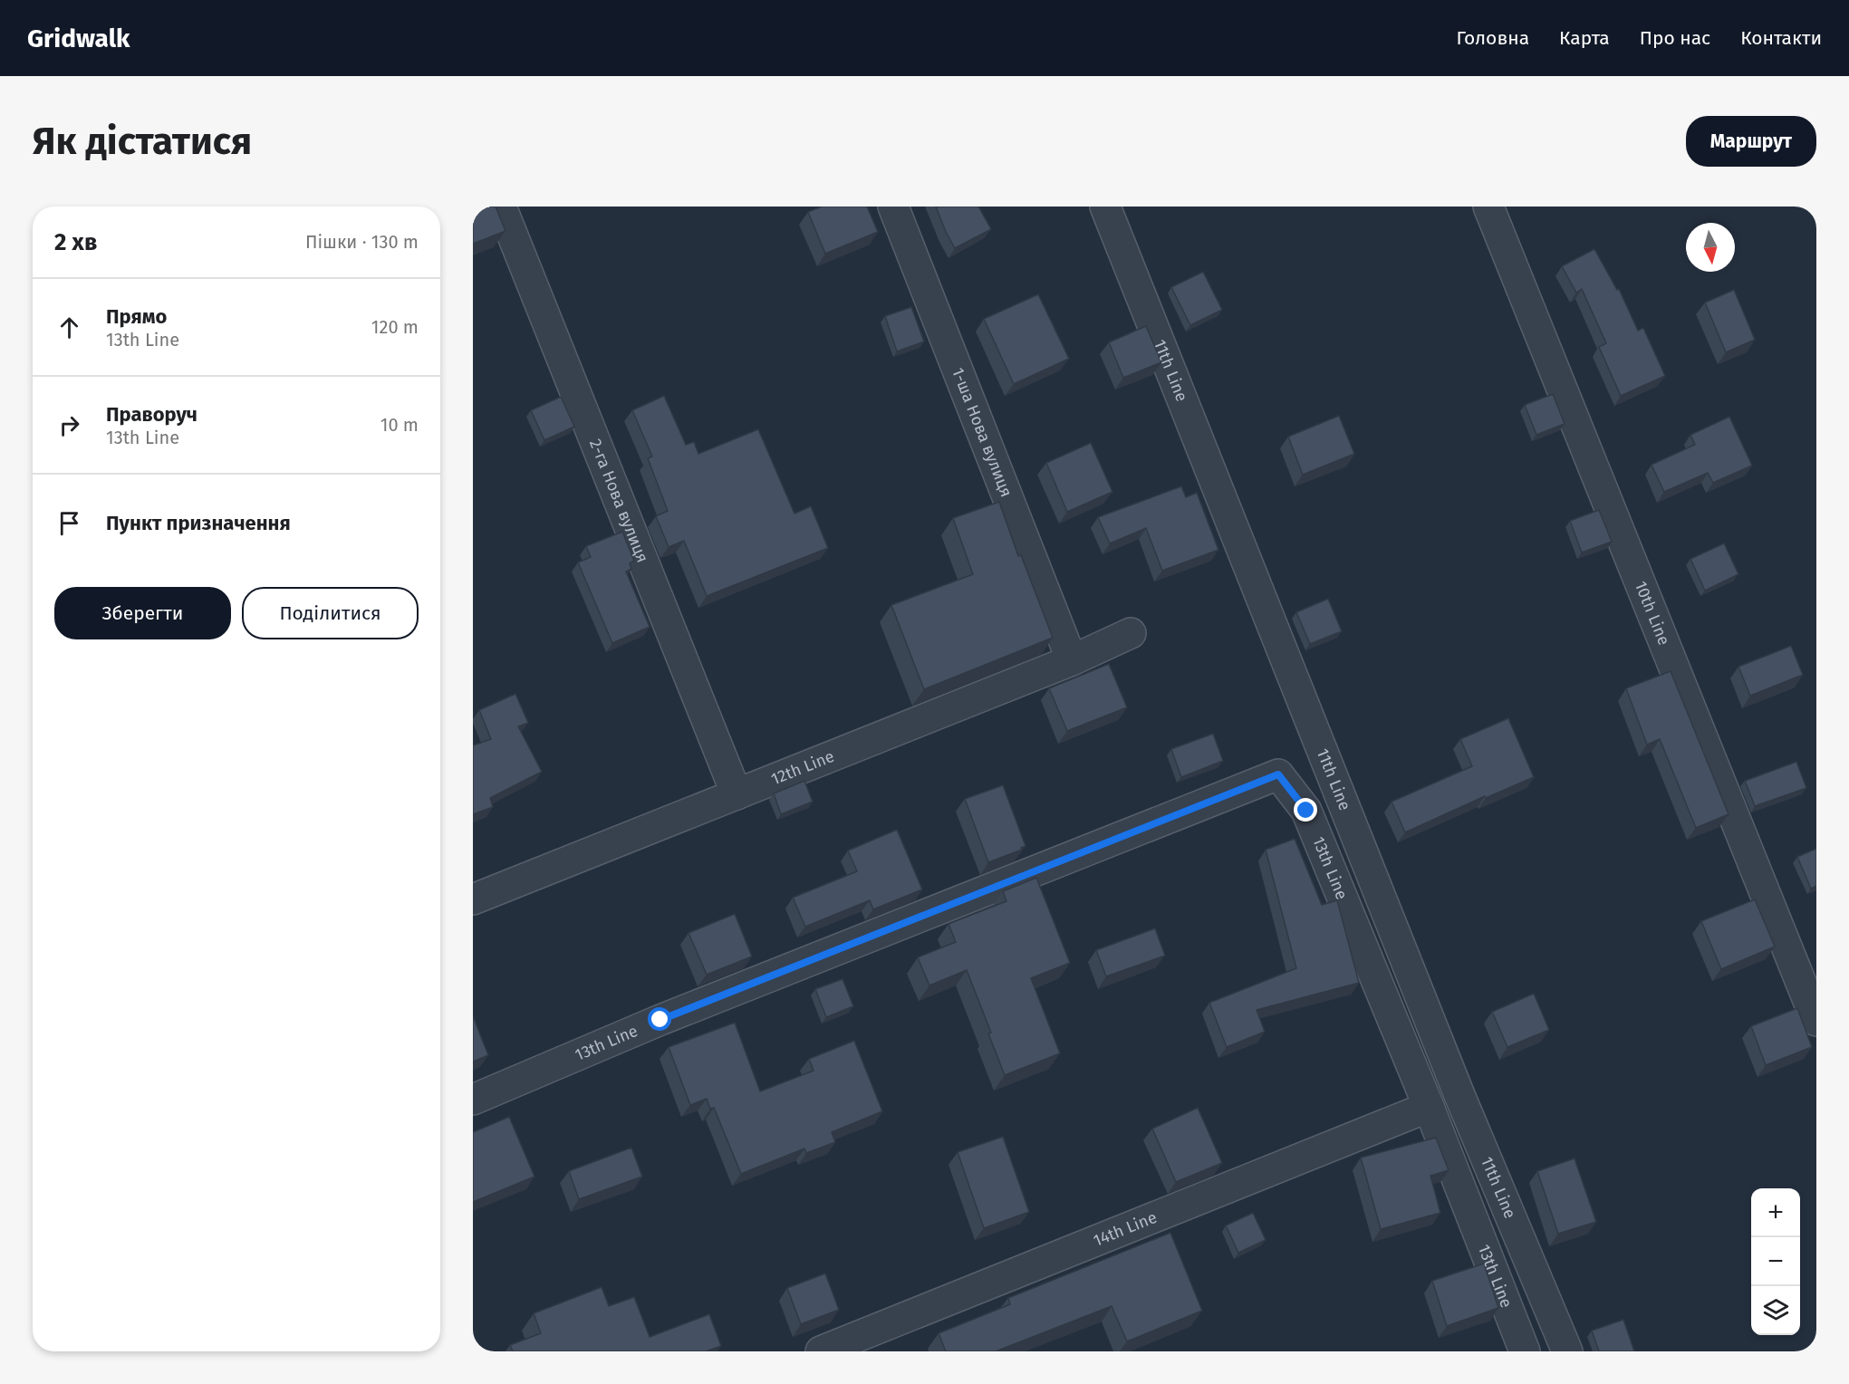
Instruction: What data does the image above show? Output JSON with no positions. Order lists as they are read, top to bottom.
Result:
{
  "streets": {
    "street": [
      "11th Line",
      "1-ша Нова вулиця",
      "2-га Нова вулиця",
      "10th Line",
      "12th Line",
      "13th Line",
      "14th Line"
    ]
  },
  "crossings": [
    ["1-ша Нова вулиця", "12th Line"],
    ["2-га Нова вулиця", "12th Line"],
    ["13th Line", "14th Line"]
  ],
  "north": "bottom",
  "page": {
    "header": "Gridwalk",
    "nav": [
      "Головна",
      "Карта",
      "Про нас",
      "Контакти"
    ],
    "buttons": [
      "Маршрут",
      ["Зберегти", "Поділитися"]
    ],
    "title": "Як дістатися",
    "heading": ["2 хв", "Пішки · 130 m"],
    "list": [
      ["Прямо", "13th Line", "120 m"],
      ["Праворуч", "13th Line", "10 m"],
      "Пункт призначення"
    ],
    "map_buttons": ["+", "−"]
  }
}
